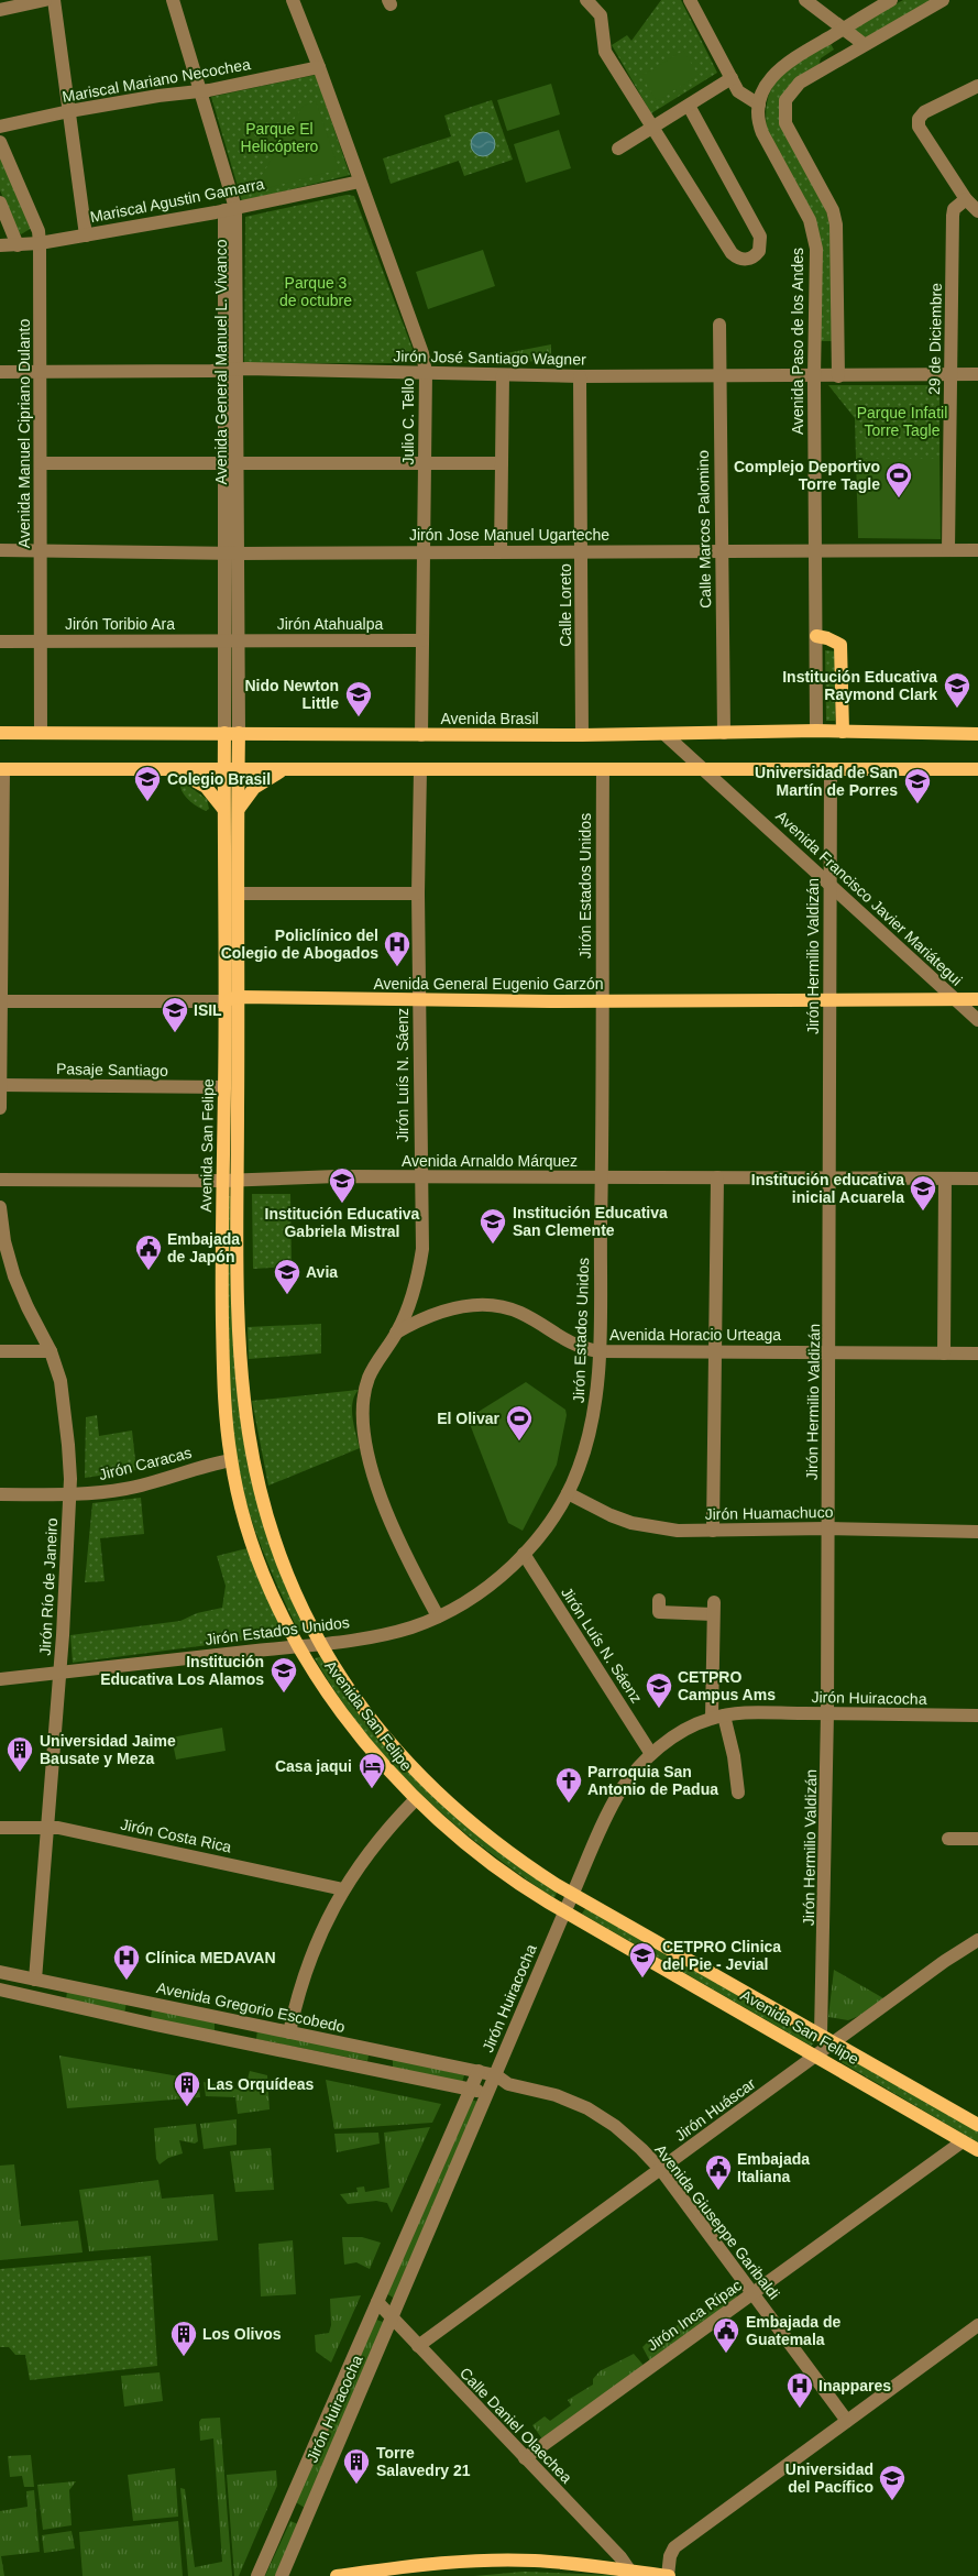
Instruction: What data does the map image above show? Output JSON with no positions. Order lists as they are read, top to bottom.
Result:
{
  "streets": {
    "main road": ["Avenida Brasil", "Avenida General Eugenio Garzón", "Avenida San Felipe"],
    "street": [
      "Mariscal Mariano Necochea",
      "Mariscal Agustin Gamarra",
      "29 de Diciembre",
      "Avenida Paso de los Andes",
      "Jirón José Santiago Wagner",
      "Avenida General Manuel L. Vivanco",
      "Julio C. Tello",
      "Avenida Manuel Cipriano Dulanto",
      "Calle Marcos Palomino",
      "Jirón Jose Manuel Ugarteche",
      "Calle Loreto",
      "Jirón Toribio Ara",
      "Jirón Atahualpa",
      "Jirón Estados Unidos",
      "Avenida Francisco Javier Mariátegui",
      "Jirón Hermilio Valdizán",
      "Pasaje Santiago",
      "Jirón Luís N. Sáenz",
      "Avenida Arnaldo Márquez",
      "Avenida Horacio Urteaga",
      "Jirón Caracas",
      "Jirón Huamachuco",
      "Jirón Río de Janeiro",
      "Jirón Huiracocha",
      "Jirón Costa Rica",
      "Avenida Gregorio Escobedo",
      "Jirón Huáscar",
      "Avenida Giuseppe Garibaldi",
      "Jirón Inca Rípac",
      "Calle Daniel Olaechea"
    ]
  },
  "crossings": [
    ["Mariscal Mariano Necochea", "Avenida General Manuel L. Vivanco"],
    ["Mariscal Mariano Necochea", "Julio C. Tello"],
    ["Mariscal Agustin Gamarra", "Avenida General Manuel L. Vivanco"],
    ["Mariscal Agustin Gamarra", "Julio C. Tello"],
    ["Mariscal Agustin Gamarra", "Avenida Manuel Cipriano Dulanto"],
    ["29 de Diciembre", "Jirón José Santiago Wagner"],
    ["29 de Diciembre", "Jirón Jose Manuel Ugarteche"],
    ["Avenida Paso de los Andes", "Jirón José Santiago Wagner"],
    ["Avenida Paso de los Andes", "Jirón Jose Manuel Ugarteche"],
    ["Avenida Paso de los Andes", "Avenida Brasil"],
    ["Jirón José Santiago Wagner", "Avenida General Manuel L. Vivanco"],
    ["Jirón José Santiago Wagner", "Julio C. Tello"],
    ["Jirón José Santiago Wagner", "Avenida Manuel Cipriano Dulanto"],
    ["Jirón José Santiago Wagner", "Calle Marcos Palomino"],
    ["Jirón José Santiago Wagner", "Calle Loreto"],
    ["Avenida General Manuel L. Vivanco", "Jirón Jose Manuel Ugarteche"],
    ["Avenida General Manuel L. Vivanco", "Jirón Toribio Ara"],
    ["Avenida General Manuel L. Vivanco", "Jirón Atahualpa"],
    ["Avenida General Manuel L. Vivanco", "Avenida Brasil"],
    ["Avenida General Manuel L. Vivanco", "Avenida San Felipe"],
    ["Julio C. Tello", "Jirón Jose Manuel Ugarteche"],
    ["Julio C. Tello", "Jirón Atahualpa"],
    ["Julio C. Tello", "Avenida Brasil"],
    ["Avenida Manuel Cipriano Dulanto", "Jirón Jose Manuel Ugarteche"],
    ["Avenida Manuel Cipriano Dulanto", "Jirón Toribio Ara"],
    ["Avenida Manuel Cipriano Dulanto", "Avenida Brasil"],
    ["Calle Marcos Palomino", "Jirón Jose Manuel Ugarteche"],
    ["Calle Marcos Palomino", "Avenida Brasil"],
    ["Jirón Jose Manuel Ugarteche", "Calle Loreto"],
    ["Calle Loreto", "Avenida Brasil"],
    ["Jirón Toribio Ara", "Jirón Atahualpa"],
    ["Avenida Brasil", "Avenida Francisco Javier Mariátegui"],
    ["Avenida Brasil", "Avenida San Felipe"],
    ["Jirón Estados Unidos", "Avenida General Eugenio Garzón"],
    ["Jirón Estados Unidos", "Jirón Luís N. Sáenz"],
    ["Jirón Estados Unidos", "Avenida San Felipe"],
    ["Jirón Estados Unidos", "Avenida Arnaldo Márquez"],
    ["Jirón Estados Unidos", "Avenida Horacio Urteaga"],
    ["Jirón Estados Unidos", "Jirón Huamachuco"],
    ["Jirón Estados Unidos", "Jirón Río de Janeiro"],
    ["Avenida Francisco Javier Mariátegui", "Jirón Hermilio Valdizán"],
    ["Avenida Francisco Javier Mariátegui", "Avenida General Eugenio Garzón"],
    ["Jirón Hermilio Valdizán", "Avenida General Eugenio Garzón"],
    ["Jirón Hermilio Valdizán", "Avenida San Felipe"],
    ["Jirón Hermilio Valdizán", "Avenida Arnaldo Márquez"],
    ["Jirón Hermilio Valdizán", "Avenida Horacio Urteaga"],
    ["Jirón Hermilio Valdizán", "Jirón Huamachuco"],
    ["Jirón Hermilio Valdizán", "Jirón Huiracocha"],
    ["Avenida General Eugenio Garzón", "Jirón Luís N. Sáenz"],
    ["Avenida General Eugenio Garzón", "Avenida San Felipe"],
    ["Pasaje Santiago", "Avenida San Felipe"],
    ["Jirón Luís N. Sáenz", "Avenida Arnaldo Márquez"],
    ["Jirón Luís N. Sáenz", "Avenida Horacio Urteaga"],
    ["Jirón Luís N. Sáenz", "Jirón Huiracocha"],
    ["Avenida San Felipe", "Avenida Arnaldo Márquez"],
    ["Avenida San Felipe", "Jirón Caracas"],
    ["Avenida San Felipe", "Jirón Huiracocha"],
    ["Avenida San Felipe", "Jirón Huáscar"],
    ["Avenida San Felipe", "Jirón Inca Rípac"],
    ["Jirón Caracas", "Jirón Río de Janeiro"],
    ["Jirón Río de Janeiro", "Jirón Costa Rica"],
    ["Jirón Río de Janeiro", "Avenida Gregorio Escobedo"],
    ["Jirón Huiracocha", "Avenida Gregorio Escobedo"],
    ["Jirón Huiracocha", "Avenida Giuseppe Garibaldi"],
    ["Jirón Huiracocha", "Calle Daniel Olaechea"],
    ["Avenida Gregorio Escobedo", "Avenida Giuseppe Garibaldi"],
    ["Jirón Huáscar", "Avenida Giuseppe Garibaldi"],
    ["Jirón Huáscar", "Calle Daniel Olaechea"],
    ["Avenida Giuseppe Garibaldi", "Jirón Inca Rípac"],
    ["Jirón Inca Rípac", "Calle Daniel Olaechea"]
  ],
  "parks": ["Parque El Helicóptero", "Parque 3 de octubre", "Parque Infatil Torre Tagle"],
  "places": {
    "sports": ["Complejo Deportivo Torre Tagle", "El Olivar"],
    "school or university": [
      "Institución Educativa Raymond Clark",
      "Nido Newton Little",
      "Colegio Brasil",
      "Universidad de San Martín de Porres",
      "ISIL",
      "Institución Educativa Gabriela Mistral",
      "Institución educativa inicial Acuarela",
      "Institución Educativa San Clemente",
      "Avia",
      "Institución Educativa Los Alamos",
      "CETPRO Campus Ams",
      "CETPRO Clinica del Pie - Jevial",
      "Universidad del Pacífico"
    ],
    "hospital": ["Policlínico del Colegio de Abogados", "Clínica MEDAVAN", "Inappares"],
    "public building": ["Embajada de Japón", "Embajada Italiana", "Embajada de Guatemala"],
    "building": [
      "Universidad Jaime Bausate y Meza",
      "Las Orquídeas",
      "Los Olivos",
      "Torre Salavedry 21"
    ],
    "hotel": ["Casa jaqui"],
    "church": ["Parroquia San Antonio de Padua"]
  }
}
